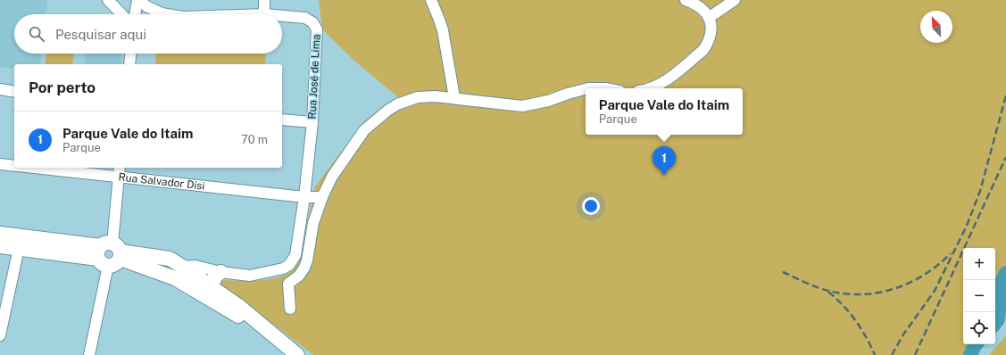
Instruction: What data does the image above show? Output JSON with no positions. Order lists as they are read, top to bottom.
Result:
{
  "streets": {
    "street": ["Rua José de Lima", "Rua Salvador Disi"]
  },
  "crossings": [
    ["Rua José de Lima", "Rua Salvador Disi"]
  ],
  "north": "top left",
  "page": {
    "search": "Pesquisar aqui",
    "heading": "Por perto",
    "popup": ["Parque Vale do Itaim", "Parque"],
    "list": [
      {
        "mark": "1",
        "name": "Parque Vale do Itaim",
        "note": "Parque",
        "value": "70 m"
      }
    ],
    "pins": "1",
    "map_buttons": ["+", "−"]
  }
}
